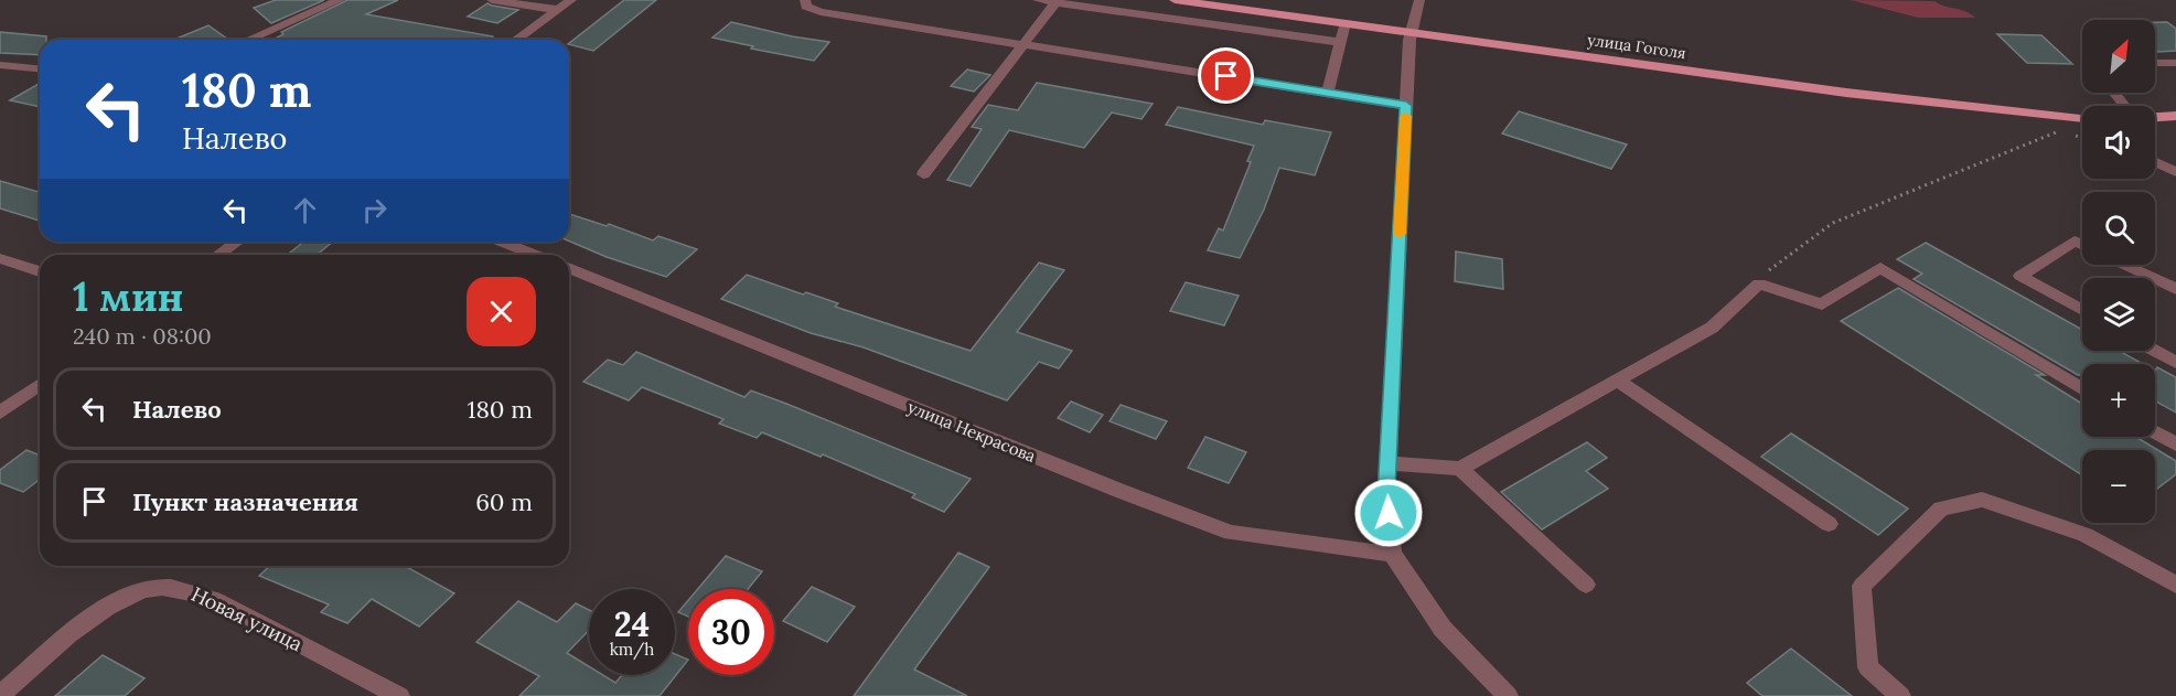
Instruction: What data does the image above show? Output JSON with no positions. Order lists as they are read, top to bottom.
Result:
{
  "streets": {
    "main road": ["улица Гоголя"],
    "street": ["улица Некрасова", "Новая улица"]
  },
  "north": "top right",
  "page": {
    "map_buttons": ["+", "−"],
    "turn": ["180 m", "Налево"],
    "heading": ["1 мин", "240 m · 08:00"],
    "list": [
      {
        "name": "Налево",
        "value": "180 m"
      },
      {
        "name": "Пункт назначения",
        "value": "60 m"
      }
    ],
    "speed": "24 km/h",
    "limit": "30"
  }
}
